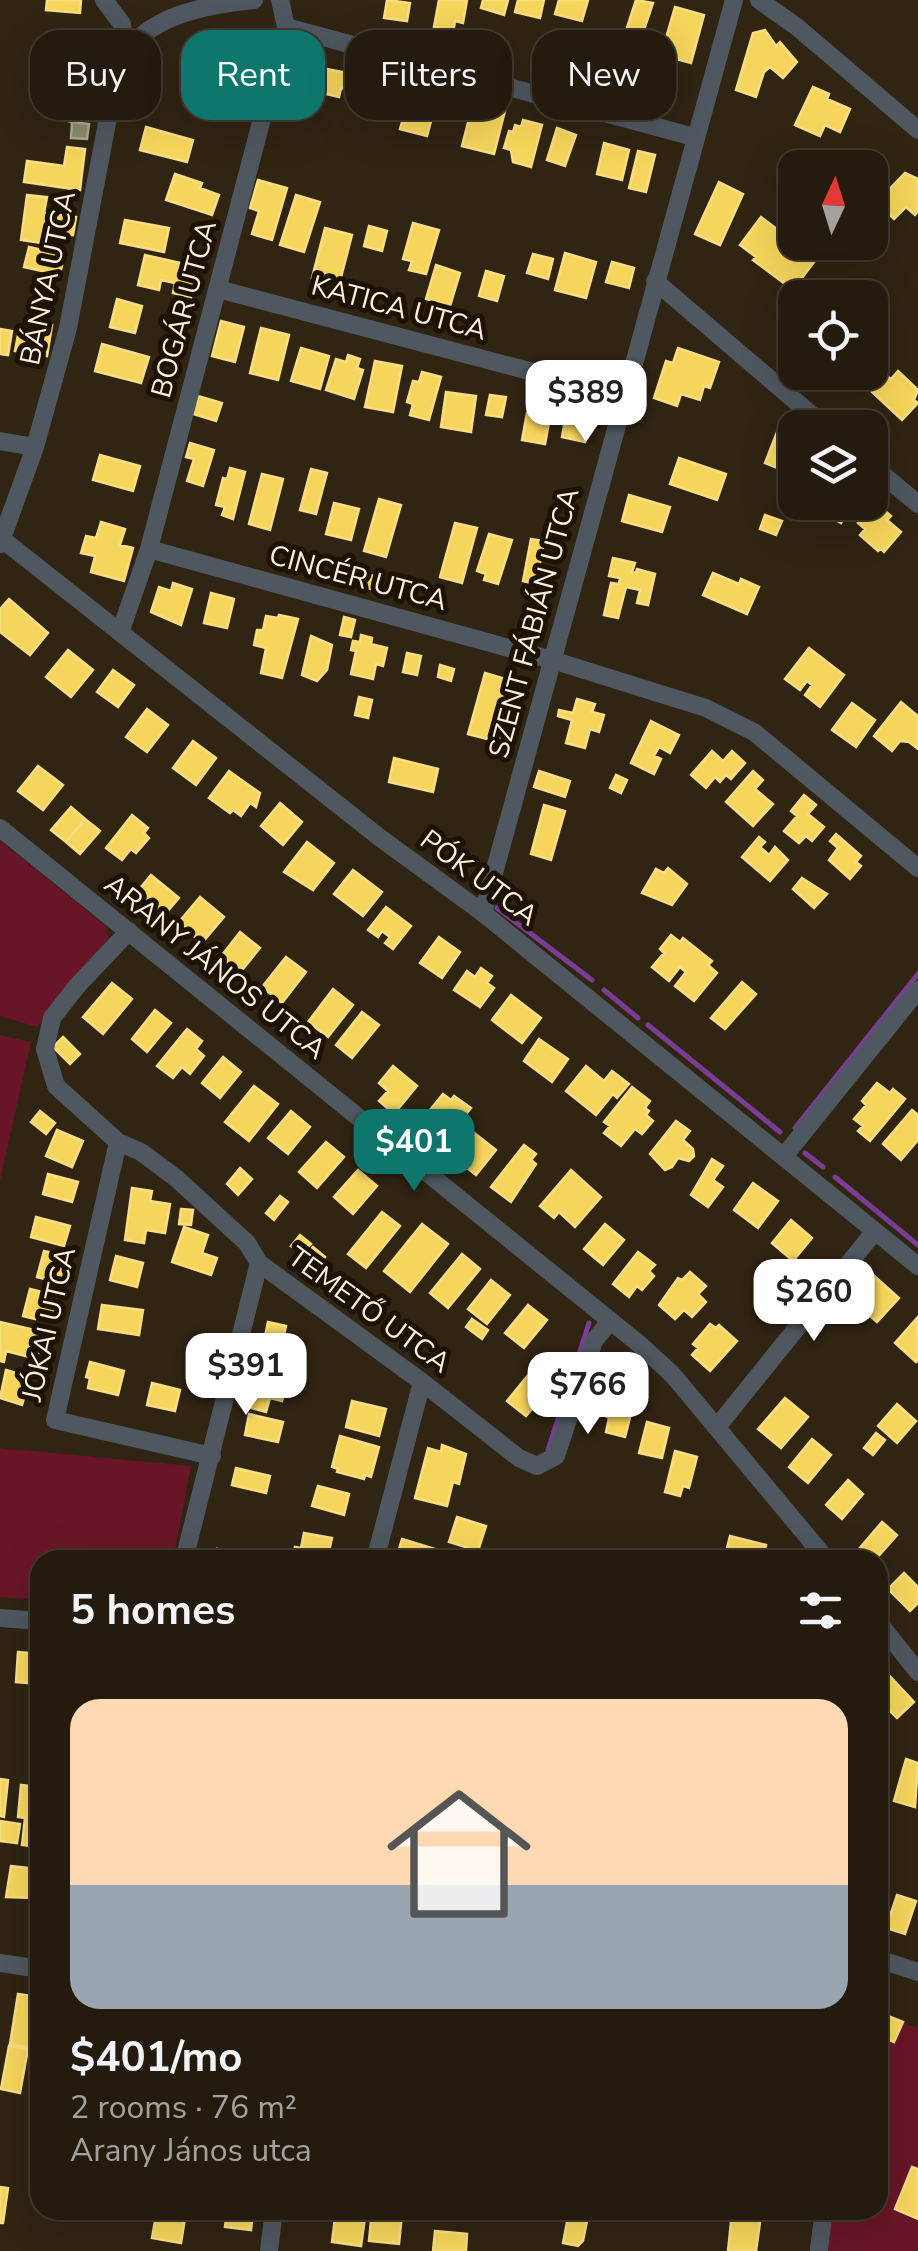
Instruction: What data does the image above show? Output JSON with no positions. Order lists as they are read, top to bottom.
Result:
{
  "streets": {
    "street": [
      "BÁNYA UTCA",
      "KATICA UTCA",
      "BOGÁR UTCA",
      "CINCÉR UTCA",
      "SZENT FÁBIÁN UTCA",
      "PÓK UTCA",
      "ARANY JÁNOS UTCA",
      "TEMETŐ UTCA",
      "JÓKAI UTCA"
    ]
  },
  "crossings": [
    ["BÁNYA UTCA", "PÓK UTCA"],
    ["KATICA UTCA", "BOGÁR UTCA"],
    ["KATICA UTCA", "SZENT FÁBIÁN UTCA"],
    ["BOGÁR UTCA", "CINCÉR UTCA"],
    ["BOGÁR UTCA", "PÓK UTCA"],
    ["CINCÉR UTCA", "SZENT FÁBIÁN UTCA"],
    ["SZENT FÁBIÁN UTCA", "PÓK UTCA"],
    ["ARANY JÁNOS UTCA", "TEMETŐ UTCA"],
    ["TEMETŐ UTCA", "JÓKAI UTCA"]
  ],
  "north": "top",
  "page": {
    "chip": [
      "Buy",
      "Rent",
      "Filters",
      "New"
    ],
    "price": [
      "$389",
      "$401",
      "$260",
      "$391",
      "$766"
    ],
    "heading": "5 homes",
    "list": [
      {
        "name": "$401/mo",
        "note": "2 rooms · 76 m² · Arany János utca"
      }
    ]
  }
}
